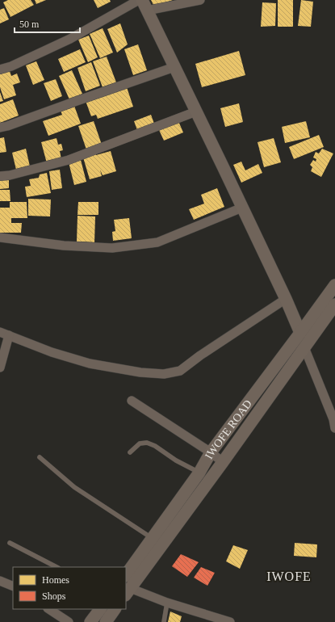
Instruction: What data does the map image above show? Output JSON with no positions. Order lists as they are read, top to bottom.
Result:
{
  "streets": {
    "street": ["IWOFE ROAD"]
  },
  "districts": ["IWOFE"],
  "legend": ["Homes", "Shops"],
  "scale_bar": "50 m"
}
